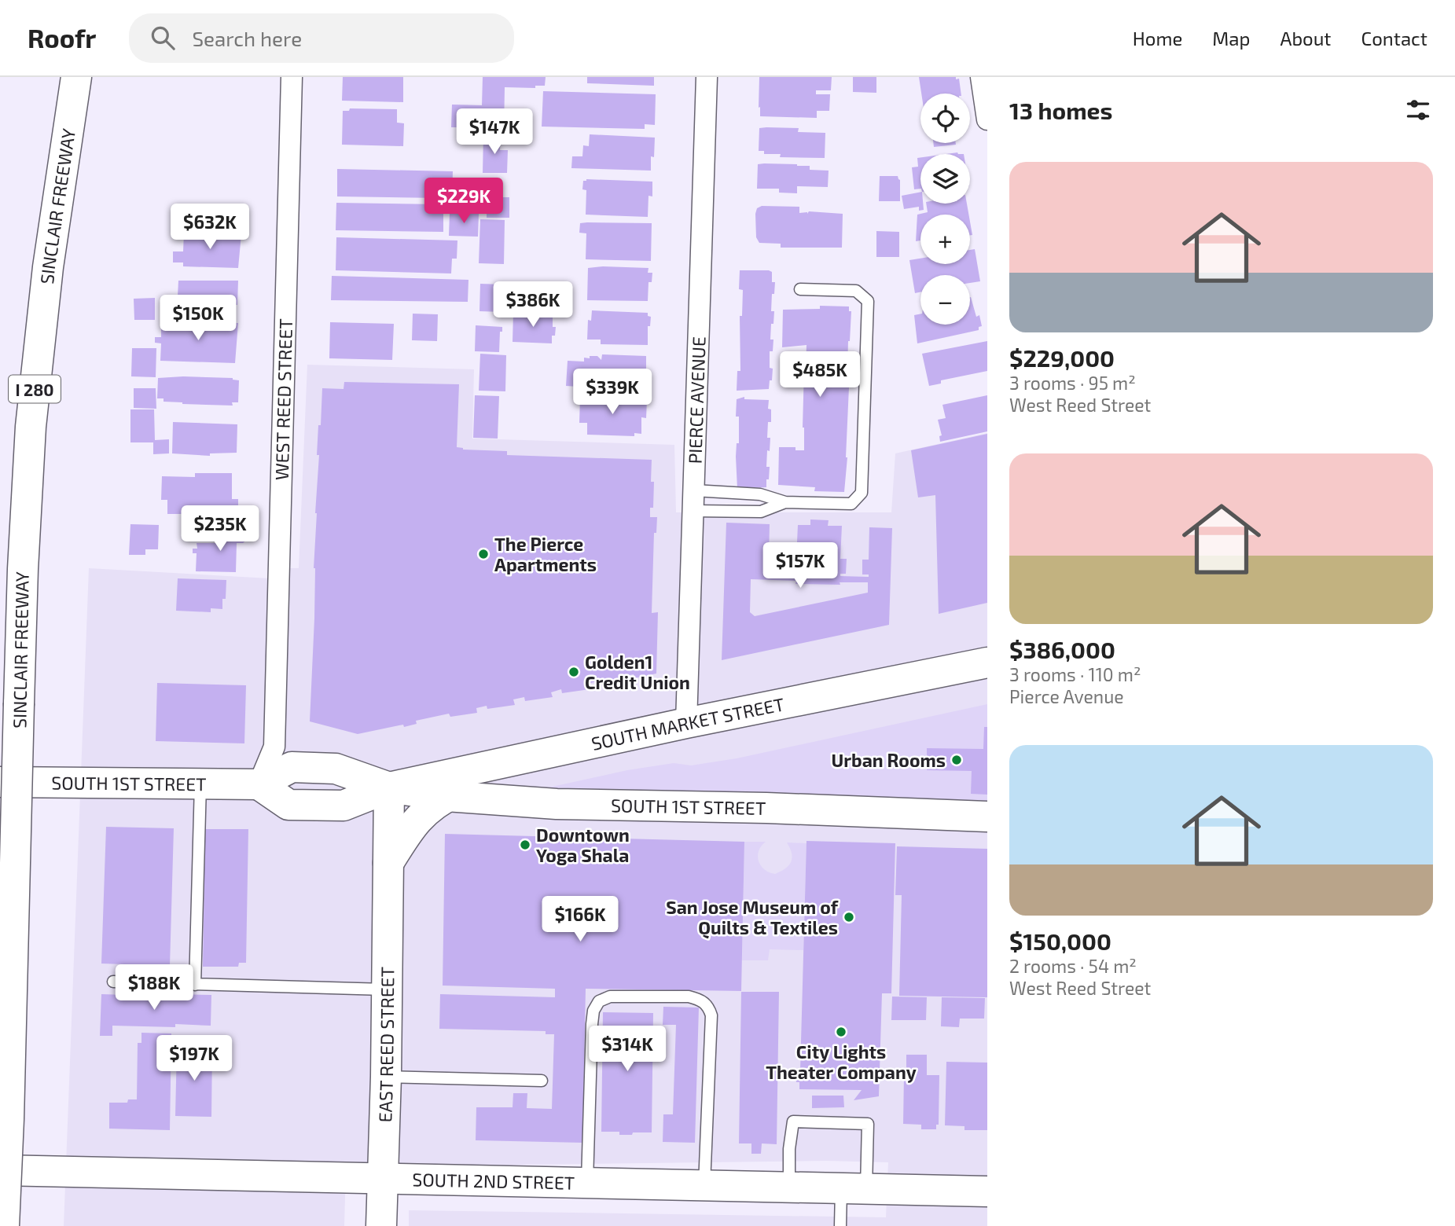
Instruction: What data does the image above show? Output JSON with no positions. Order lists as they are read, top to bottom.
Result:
{
  "streets": {
    "main road": [
      "SINCLAIR FREEWAY",
      "I 280",
      "SOUTH MARKET STREET",
      "SOUTH 1ST STREET",
      "EAST REED STREET",
      "SOUTH 2ND STREET"
    ],
    "street": ["WEST REED STREET", "PIERCE AVENUE"]
  },
  "crossings": [
    ["WEST REED STREET", "SOUTH 1ST STREET"],
    ["PIERCE AVENUE", "SOUTH MARKET STREET"],
    ["SOUTH MARKET STREET", "SOUTH 1ST STREET"],
    ["SOUTH MARKET STREET", "EAST REED STREET"],
    ["SOUTH 1ST STREET", "EAST REED STREET"],
    ["EAST REED STREET", "SOUTH 2ND STREET"]
  ],
  "places": [
    "The Pierce Apartments",
    "Golden1 Credit Union",
    "Urban Rooms",
    "Downtown Yoga Shala",
    "San Jose Museum of Quilts & Textiles",
    "City Lights Theater Company"
  ],
  "page": {
    "header": "Roofr",
    "search": "Search here",
    "nav": [
      "Home",
      "Map",
      "About",
      "Contact"
    ],
    "heading": "13 homes",
    "map_buttons": ["+", "−"],
    "price": [
      "$147K",
      "$229K",
      "$632K",
      "$386K",
      "$150K",
      "$485K",
      "$339K",
      "$235K",
      "$157K",
      "$166K",
      "$188K",
      "$314K",
      "$197K"
    ],
    "list": [
      {
        "name": "$229,000",
        "note": "3 rooms · 95 m² · West Reed Street"
      },
      {
        "name": "$386,000",
        "note": "3 rooms · 110 m² · Pierce Avenue"
      },
      {
        "name": "$150,000",
        "note": "2 rooms · 54 m² · West Reed Street"
      }
    ]
  }
}
